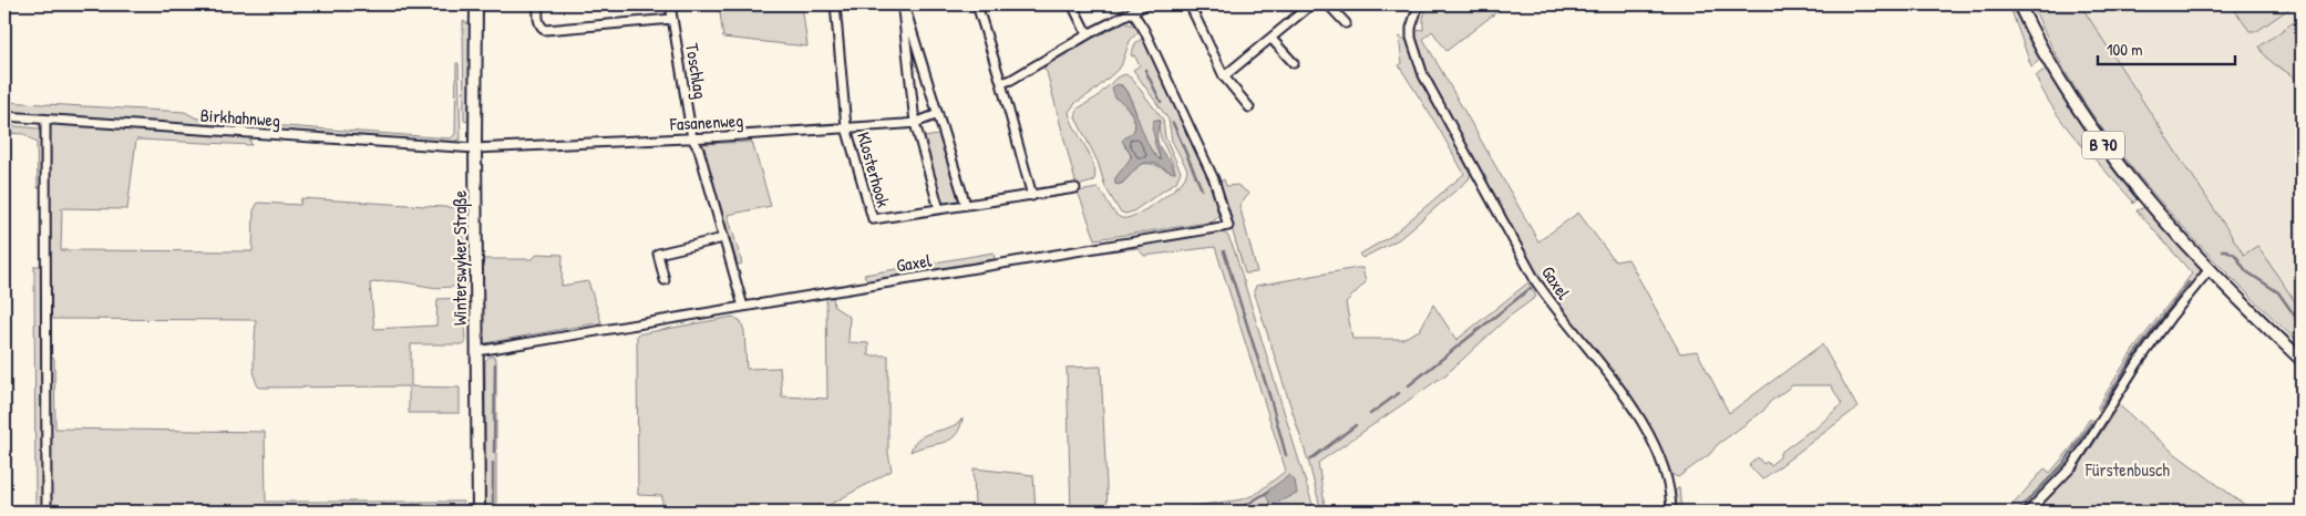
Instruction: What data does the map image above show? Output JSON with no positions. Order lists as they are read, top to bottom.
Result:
{
  "streets": {
    "street": [
      "Toschlag",
      "Birkhahnweg",
      "Fasanenweg",
      "B 70",
      "Klosterhook",
      "Winterswyker Straße",
      "Gaxel"
    ]
  },
  "crossings": [
    ["Toschlag", "Fasanenweg"],
    ["Toschlag", "Gaxel"],
    ["Birkhahnweg", "Fasanenweg"],
    ["Birkhahnweg", "Winterswyker Straße"],
    ["Fasanenweg", "Klosterhook"],
    ["Fasanenweg", "Winterswyker Straße"],
    ["Winterswyker Straße", "Gaxel"]
  ],
  "parks": ["Fürstenbusch"],
  "scale_bar": "100 m"
}
